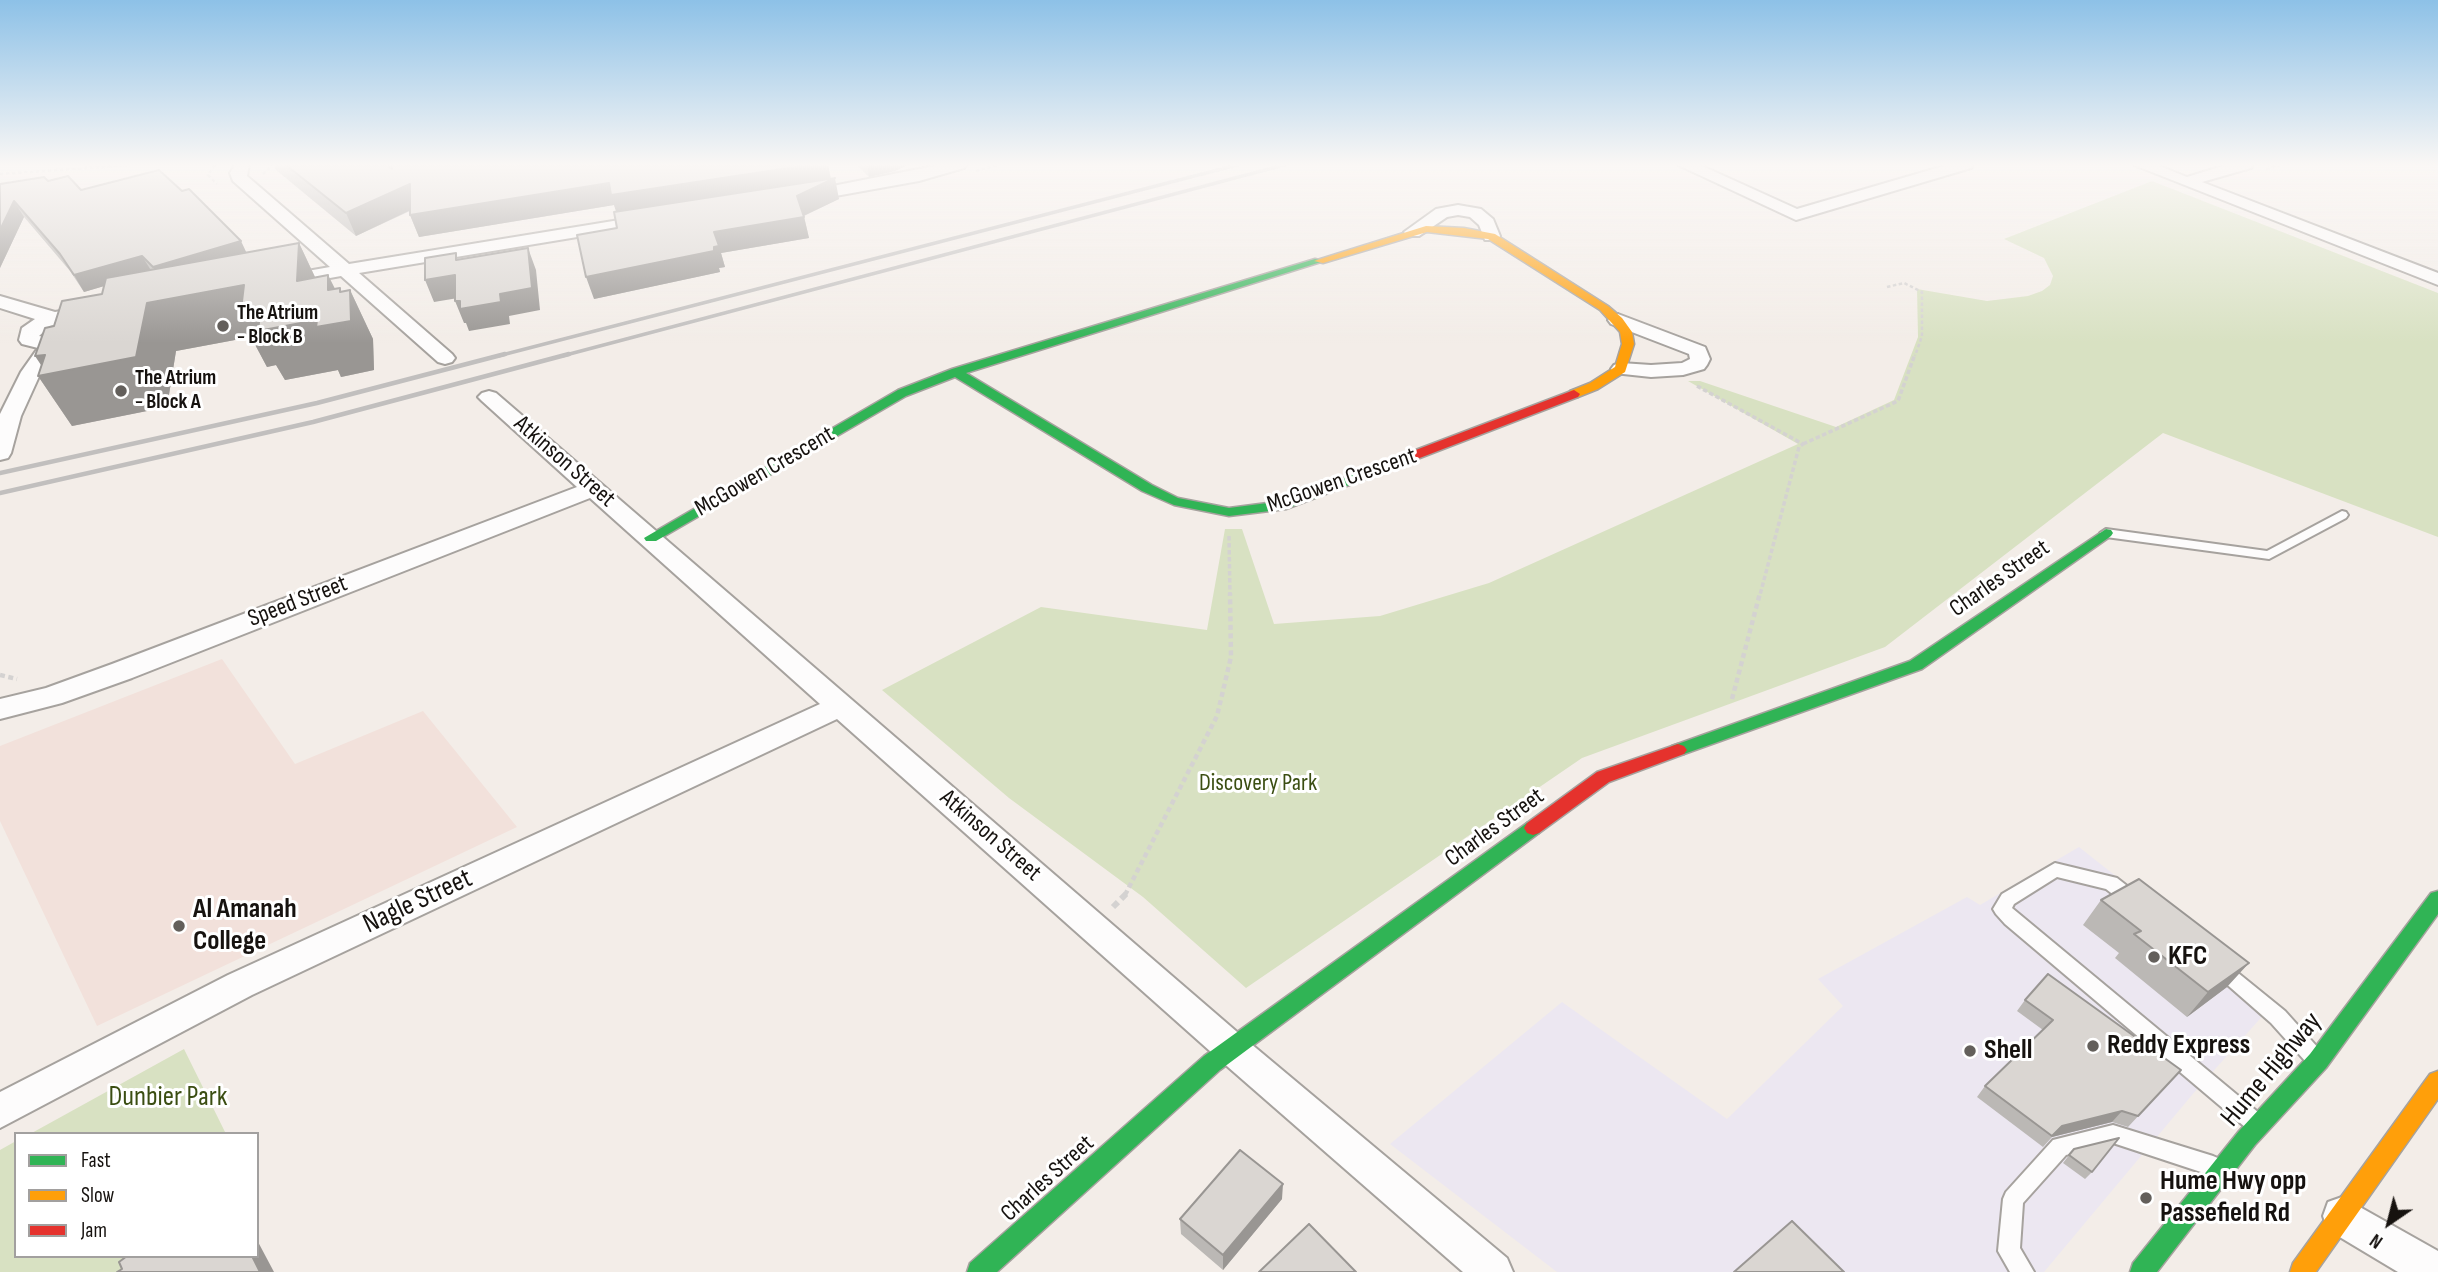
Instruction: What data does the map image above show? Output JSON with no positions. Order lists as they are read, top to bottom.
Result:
{
  "streets": {
    "main road": ["McGowen Crescent", "Charles Street", "Hume Highway"],
    "street": ["Atkinson Street", "Speed Street", "Nagle Street"]
  },
  "crossings": [
    ["Atkinson Street", "McGowen Crescent"],
    ["Atkinson Street", "Charles Street"],
    ["Atkinson Street", "Speed Street"],
    ["Atkinson Street", "Nagle Street"]
  ],
  "parks": ["Discovery Park", "Dunbier Park"],
  "places": [
    "The Atrium - Block B",
    "The Atrium - Block A",
    "Al Amanah College",
    "KFC",
    "Reddy Express",
    "Shell",
    "Hume Hwy opp Passefield Rd"
  ],
  "legend": ["Fast", "Slow", "Jam"],
  "north": "bottom left"
}
